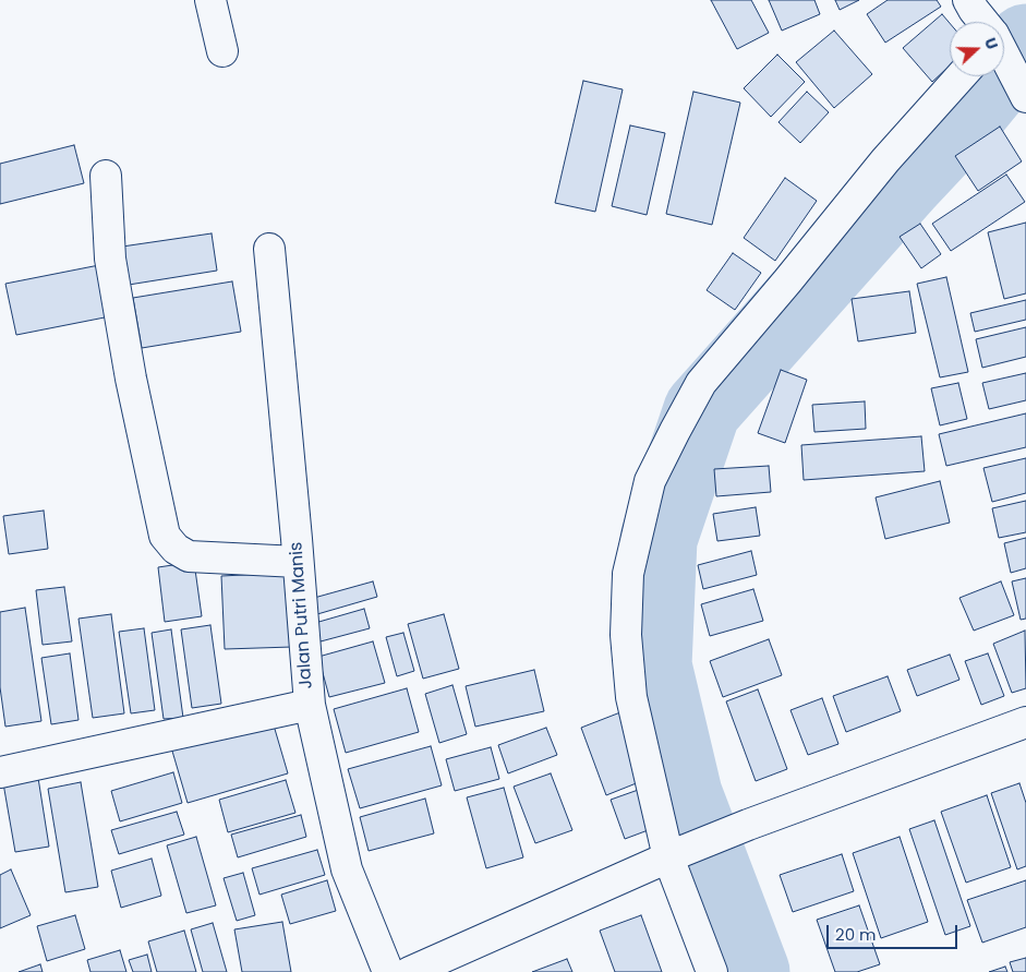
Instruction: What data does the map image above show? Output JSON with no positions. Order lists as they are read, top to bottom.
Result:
{
  "streets": {
    "street": ["Jalan Putri Manis"]
  },
  "scale_bar": "20 m",
  "north": "right"
}
